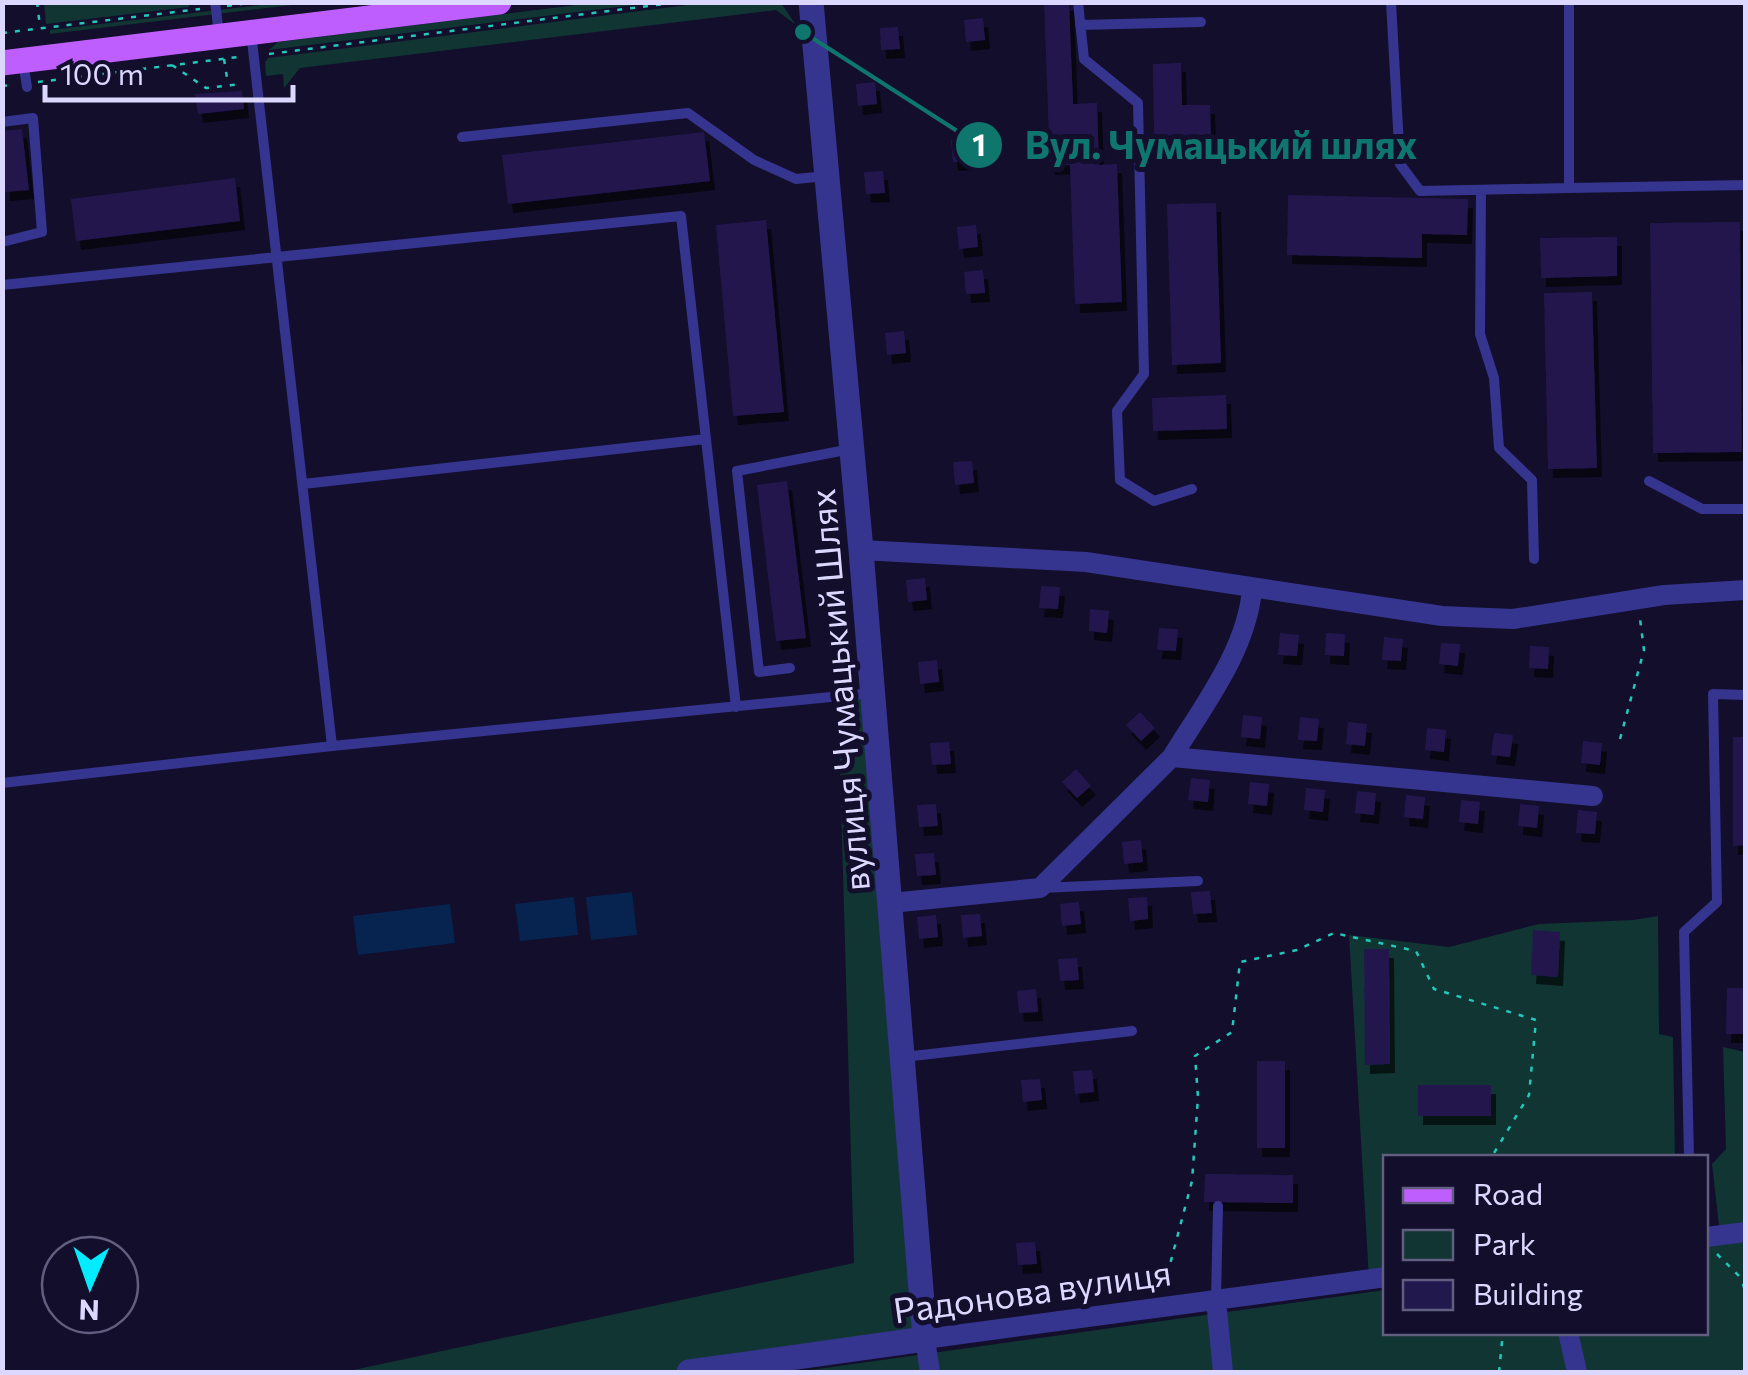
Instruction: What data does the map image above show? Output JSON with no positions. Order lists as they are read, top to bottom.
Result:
{
  "streets": {
    "street": ["вулиця Чумацький Шлях", "Радонова вулиця"]
  },
  "crossings": [
    ["вулиця Чумацький Шлях", "Радонова вулиця"]
  ],
  "places": ["Вул. Чумацький шлях"],
  "legend": ["Road", "Park", "Building"],
  "scale_bar": "100 m",
  "north": "bottom"
}
